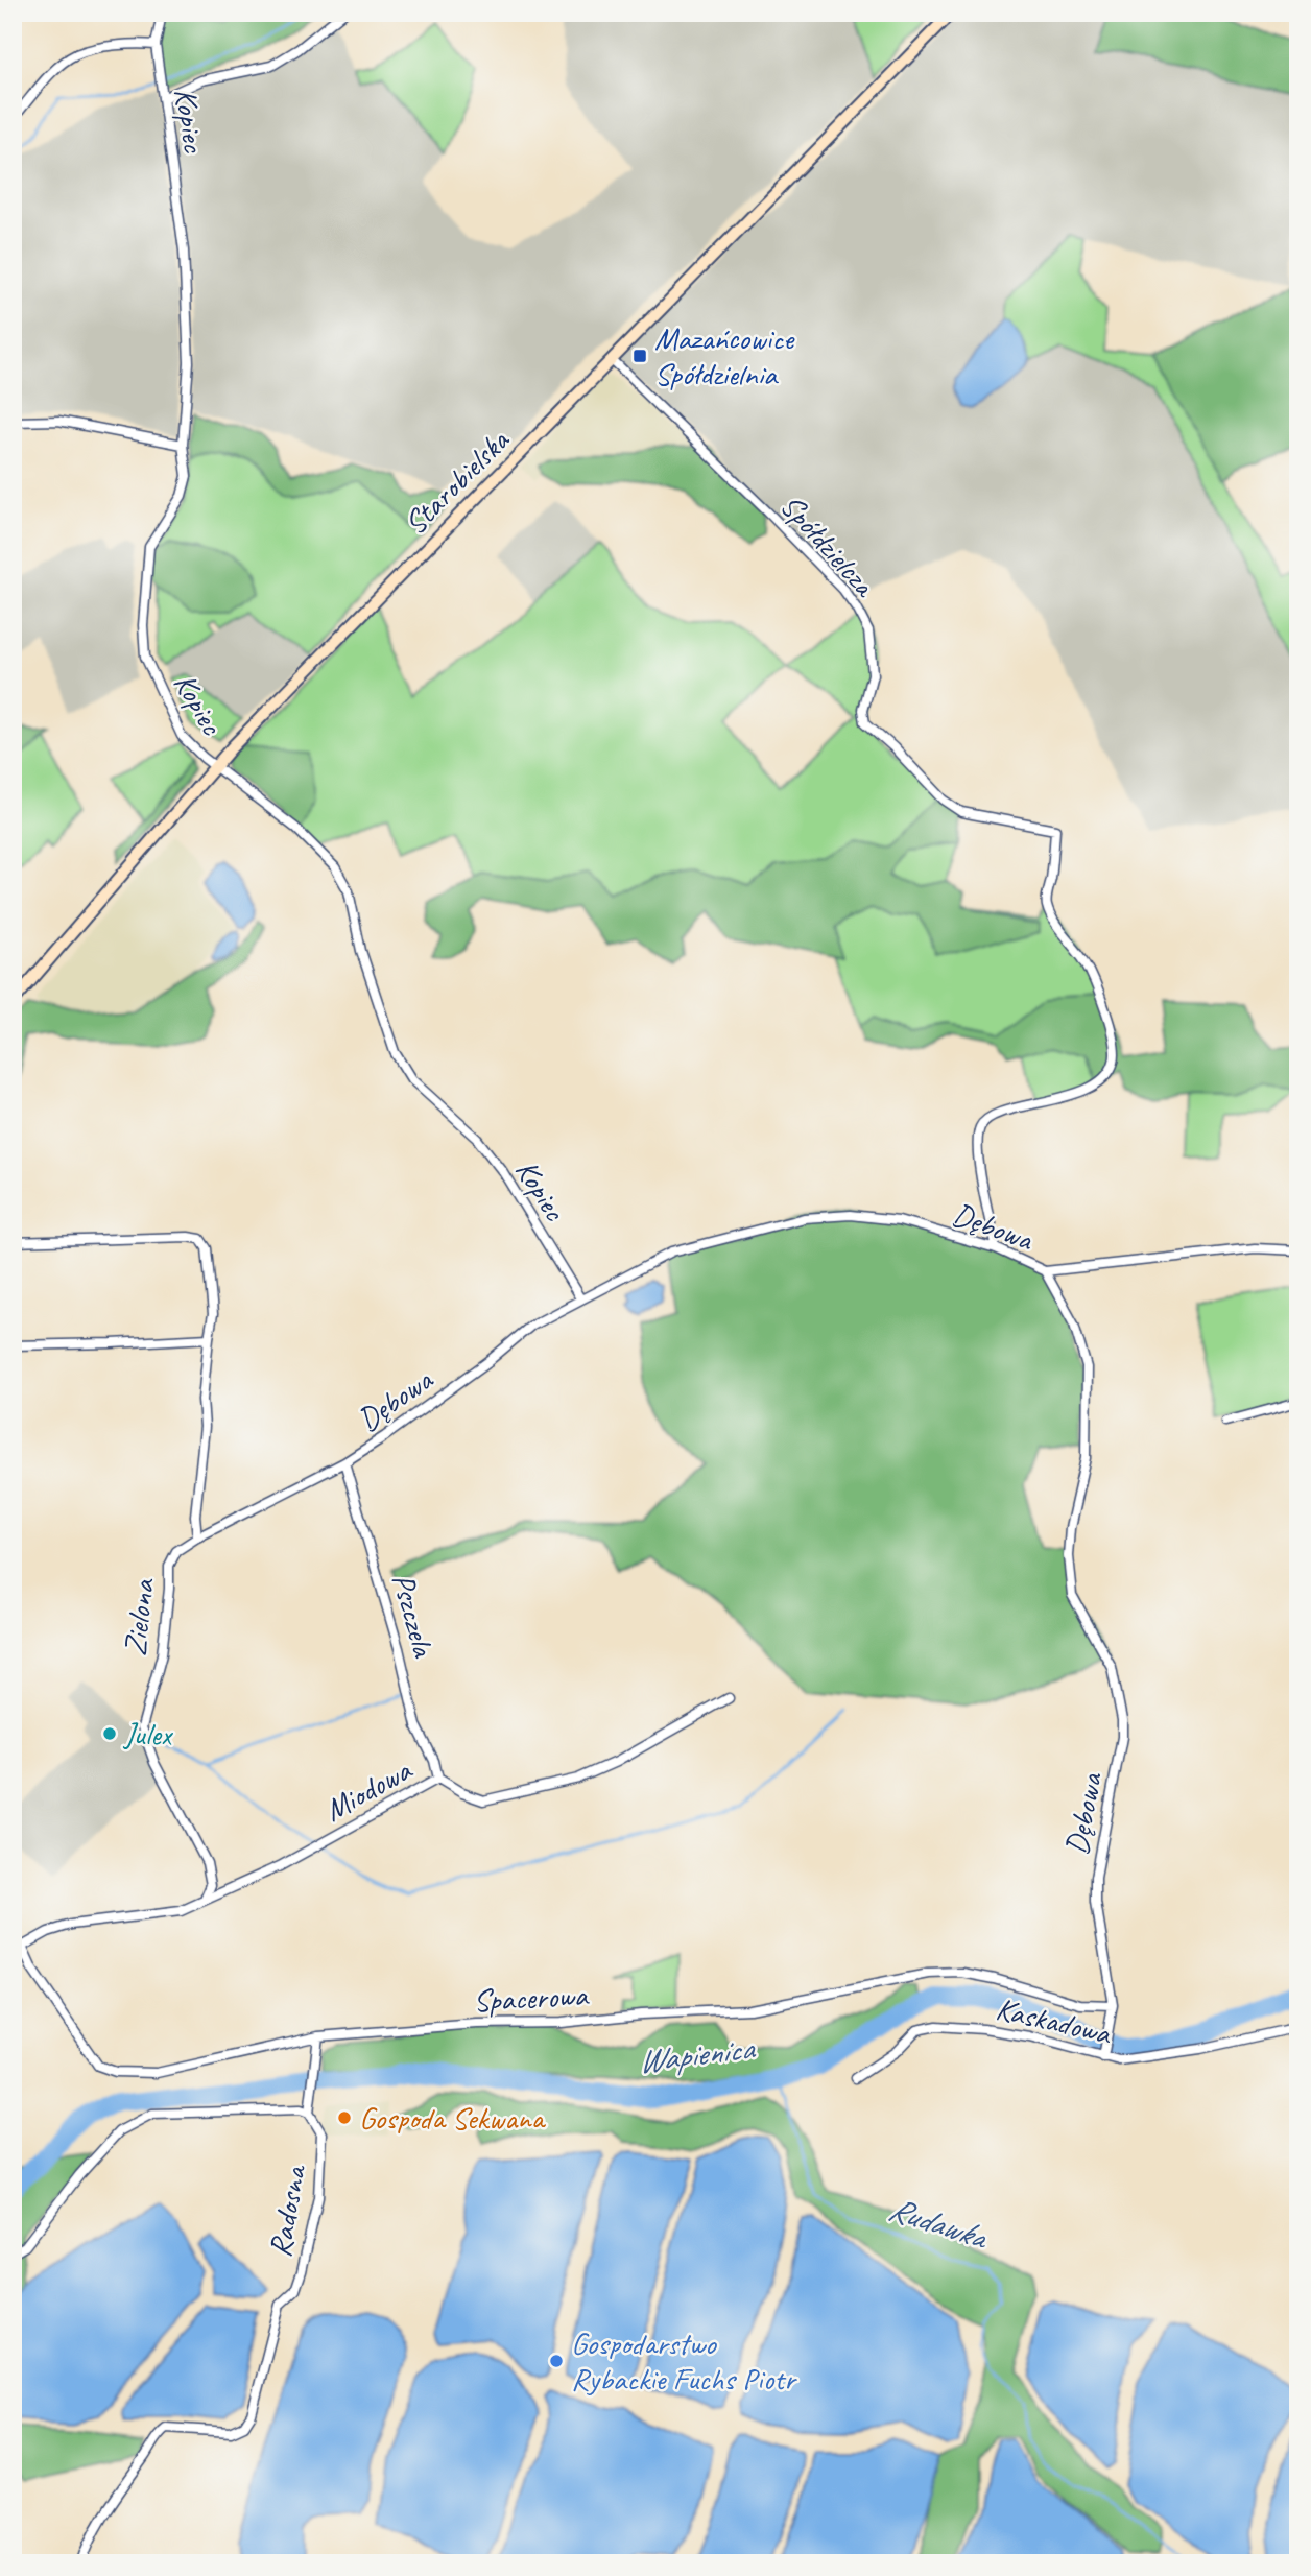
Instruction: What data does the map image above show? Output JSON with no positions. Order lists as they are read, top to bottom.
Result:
{
  "streets": {
    "street": [
      "Kopiec",
      "Starobielska",
      "Spółdzielcza",
      "Dębowa",
      "Pszczela",
      "Zielona",
      "Miodowa",
      "Spacerowa",
      "Kaskadowa",
      "Radosna"
    ]
  },
  "crossings": [
    ["Kopiec", "Starobielska"],
    ["Kopiec", "Dębowa"],
    ["Starobielska", "Spółdzielcza"],
    ["Spółdzielcza", "Dębowa"],
    ["Dębowa", "Pszczela"],
    ["Dębowa", "Zielona"],
    ["Dębowa", "Spacerowa"],
    ["Dębowa", "Kaskadowa"],
    ["Pszczela", "Miodowa"],
    ["Zielona", "Miodowa"],
    ["Miodowa", "Spacerowa"]
  ],
  "water": ["Wapienica", "Rudawka"],
  "places": {
    "transit": ["Mazańcowice Spółdzielnia"],
    "other": ["Julex", "Gospoda Sekwana", "Gospodarstwo Rybackie Fuchs Piotr"]
  }
}
